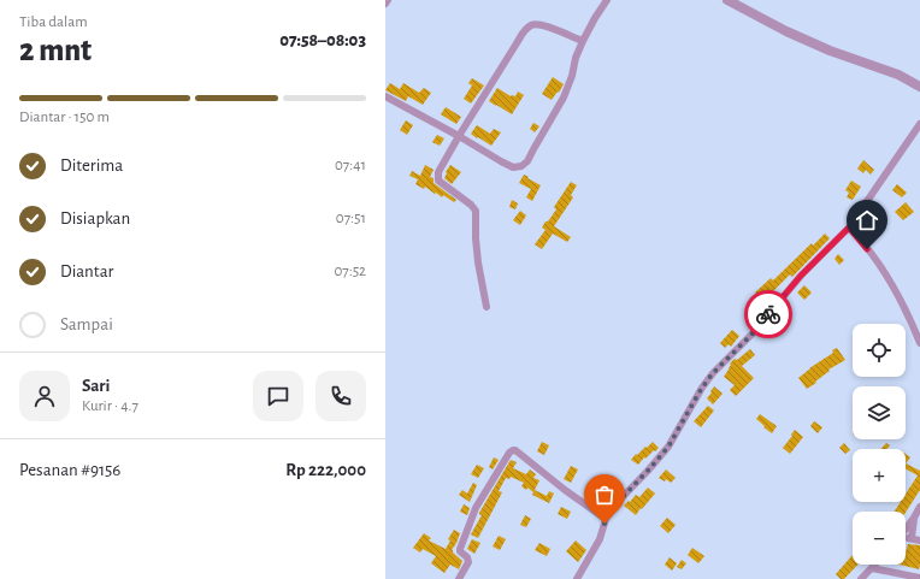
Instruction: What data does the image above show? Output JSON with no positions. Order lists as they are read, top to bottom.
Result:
{
  "page": {
    "heading": ["2 mnt", "Tiba dalam", "07:58–08:03"],
    "panel": [
      "Sari",
      "Kurir · 4.7",
      "Pesanan #9156",
      "Rp 222,000"
    ],
    "bar": "Diantar · 150 m",
    "list": [
      ["Diterima", "07:41"],
      ["Disiapkan", "07:51"],
      ["Diantar", "07:52"],
      "Sampai"
    ],
    "map_buttons": ["+", "−"]
  }
}
